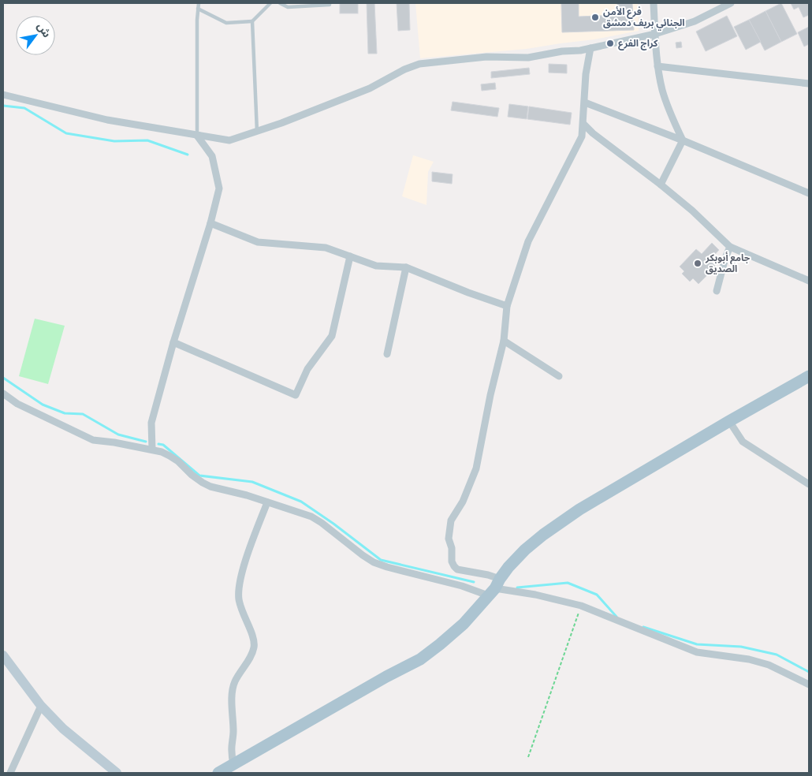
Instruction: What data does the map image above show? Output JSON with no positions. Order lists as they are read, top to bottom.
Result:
{
  "places": ["فرع الأمن الجنائي بريف دمشق", "كراج الفرع", "جامع أبوبكر الصديق"],
  "north": "top right"
}
